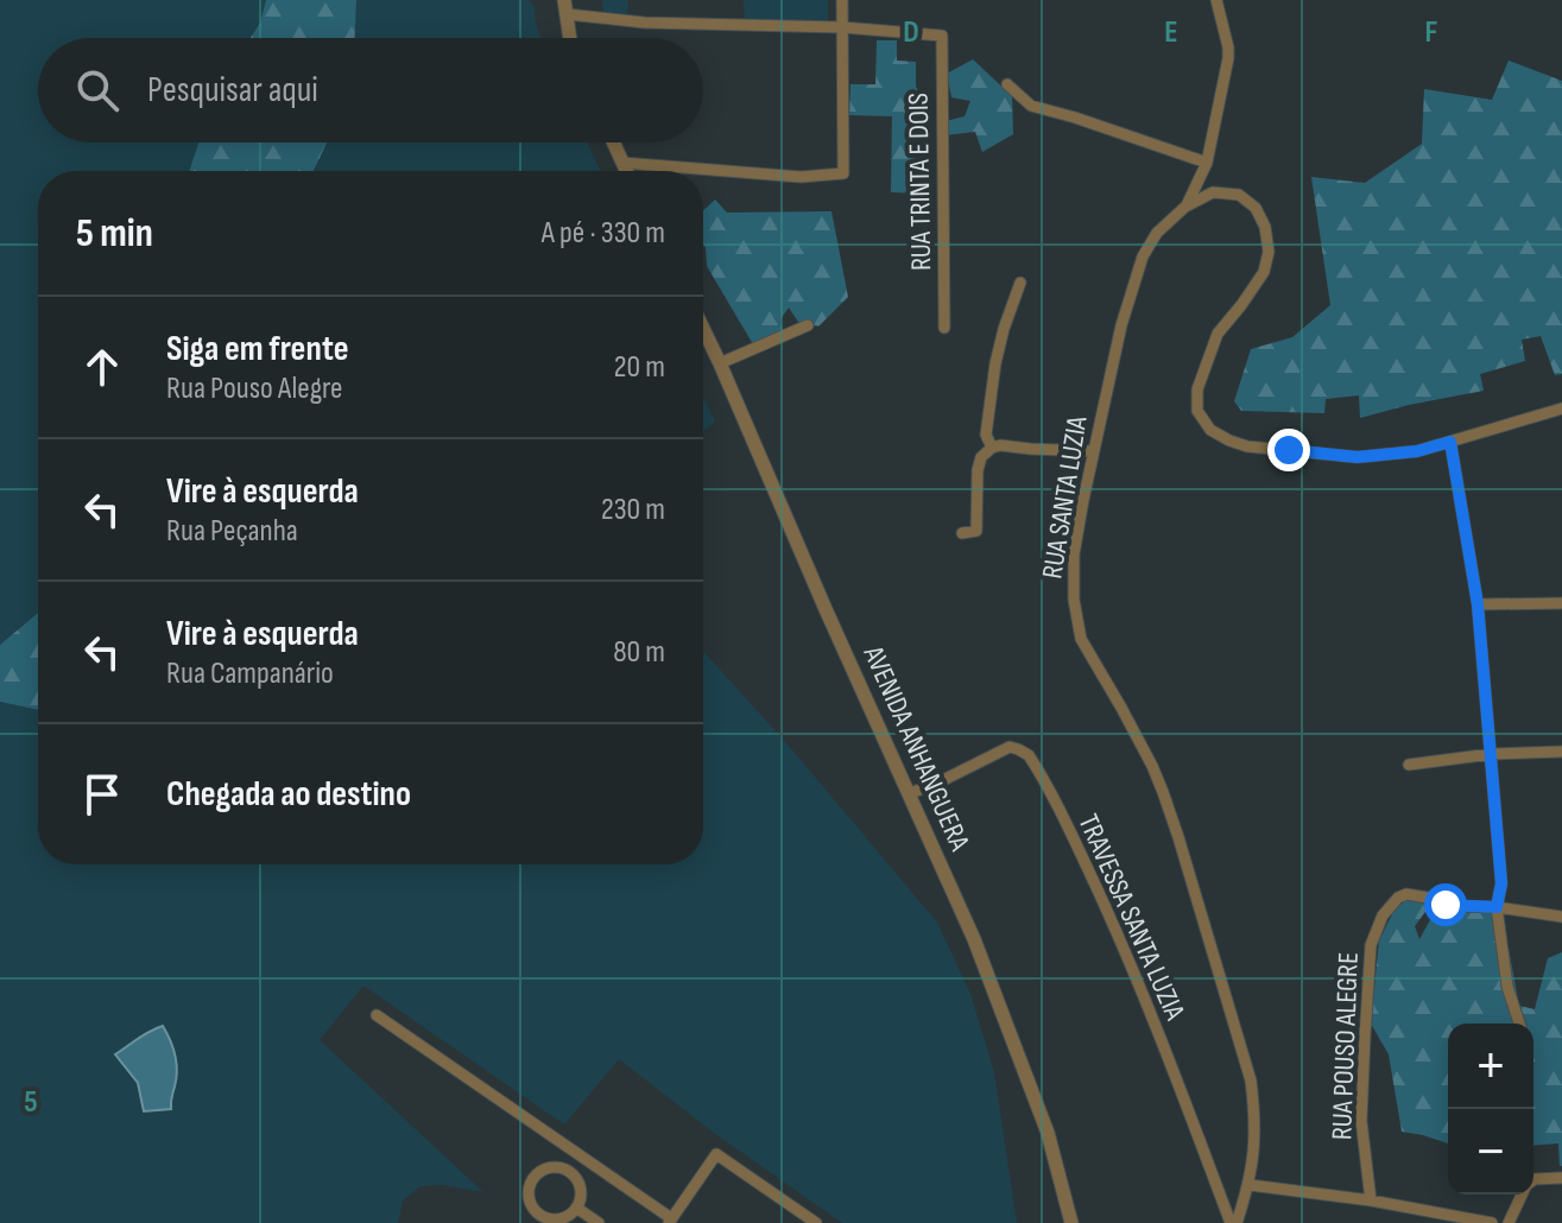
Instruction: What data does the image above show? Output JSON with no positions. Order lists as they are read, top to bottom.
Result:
{
  "streets": {
    "street": [
      "RUA TRINTA E DOIS",
      "RUA SANTA LUZIA",
      "AVENIDA ANHANGUERA",
      "TRAVESSA SANTA LUZIA",
      "RUA POUSO ALEGRE"
    ]
  },
  "crossings": [
    ["RUA SANTA LUZIA", "TRAVESSA SANTA LUZIA"],
    ["AVENIDA ANHANGUERA", "TRAVESSA SANTA LUZIA"]
  ],
  "page": {
    "search": "Pesquisar aqui",
    "heading": ["5 min", "A pé · 330 m"],
    "list": [
      ["Siga em frente", "Rua Pouso Alegre", "20 m"],
      ["Vire à esquerda", "Rua Peçanha", "230 m"],
      ["Vire à esquerda", "Rua Campanário", "80 m"],
      "Chegada ao destino"
    ],
    "map_buttons": ["+", "−"]
  },
  "grid": {
    "columns": ["D", "E", "F"],
    "rows": ["5"]
  }
}
